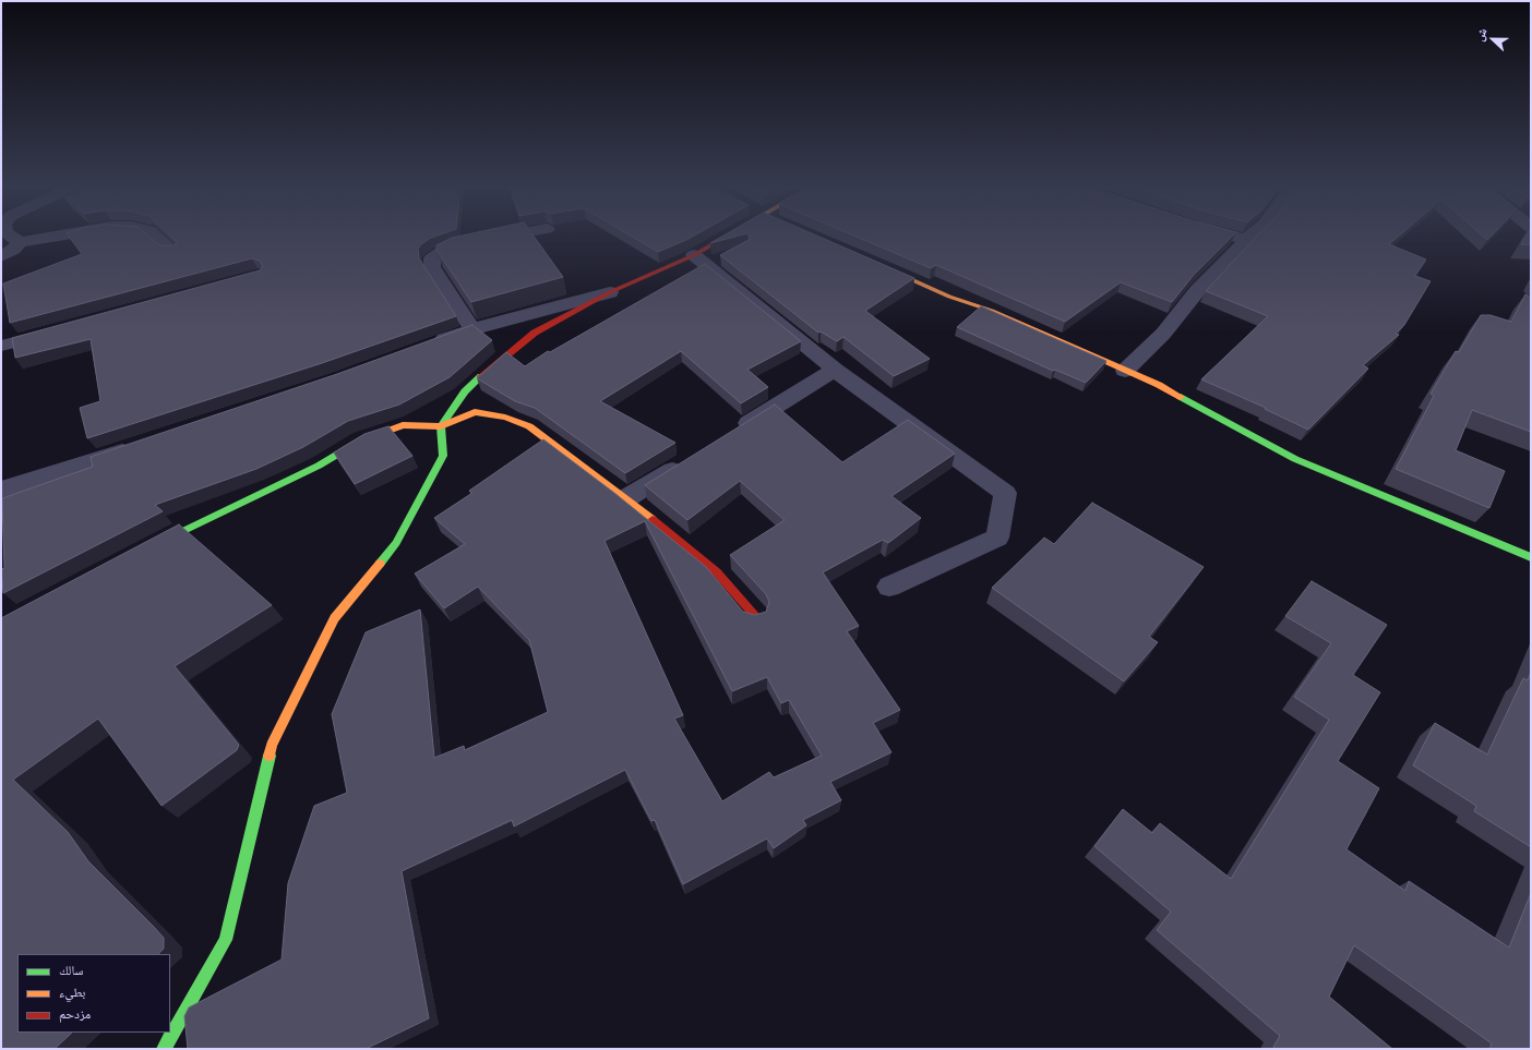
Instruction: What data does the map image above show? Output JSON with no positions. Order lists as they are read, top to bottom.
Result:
{
  "legend": ["سالك", "بطيء", "مزدحم"],
  "north": "left"
}
